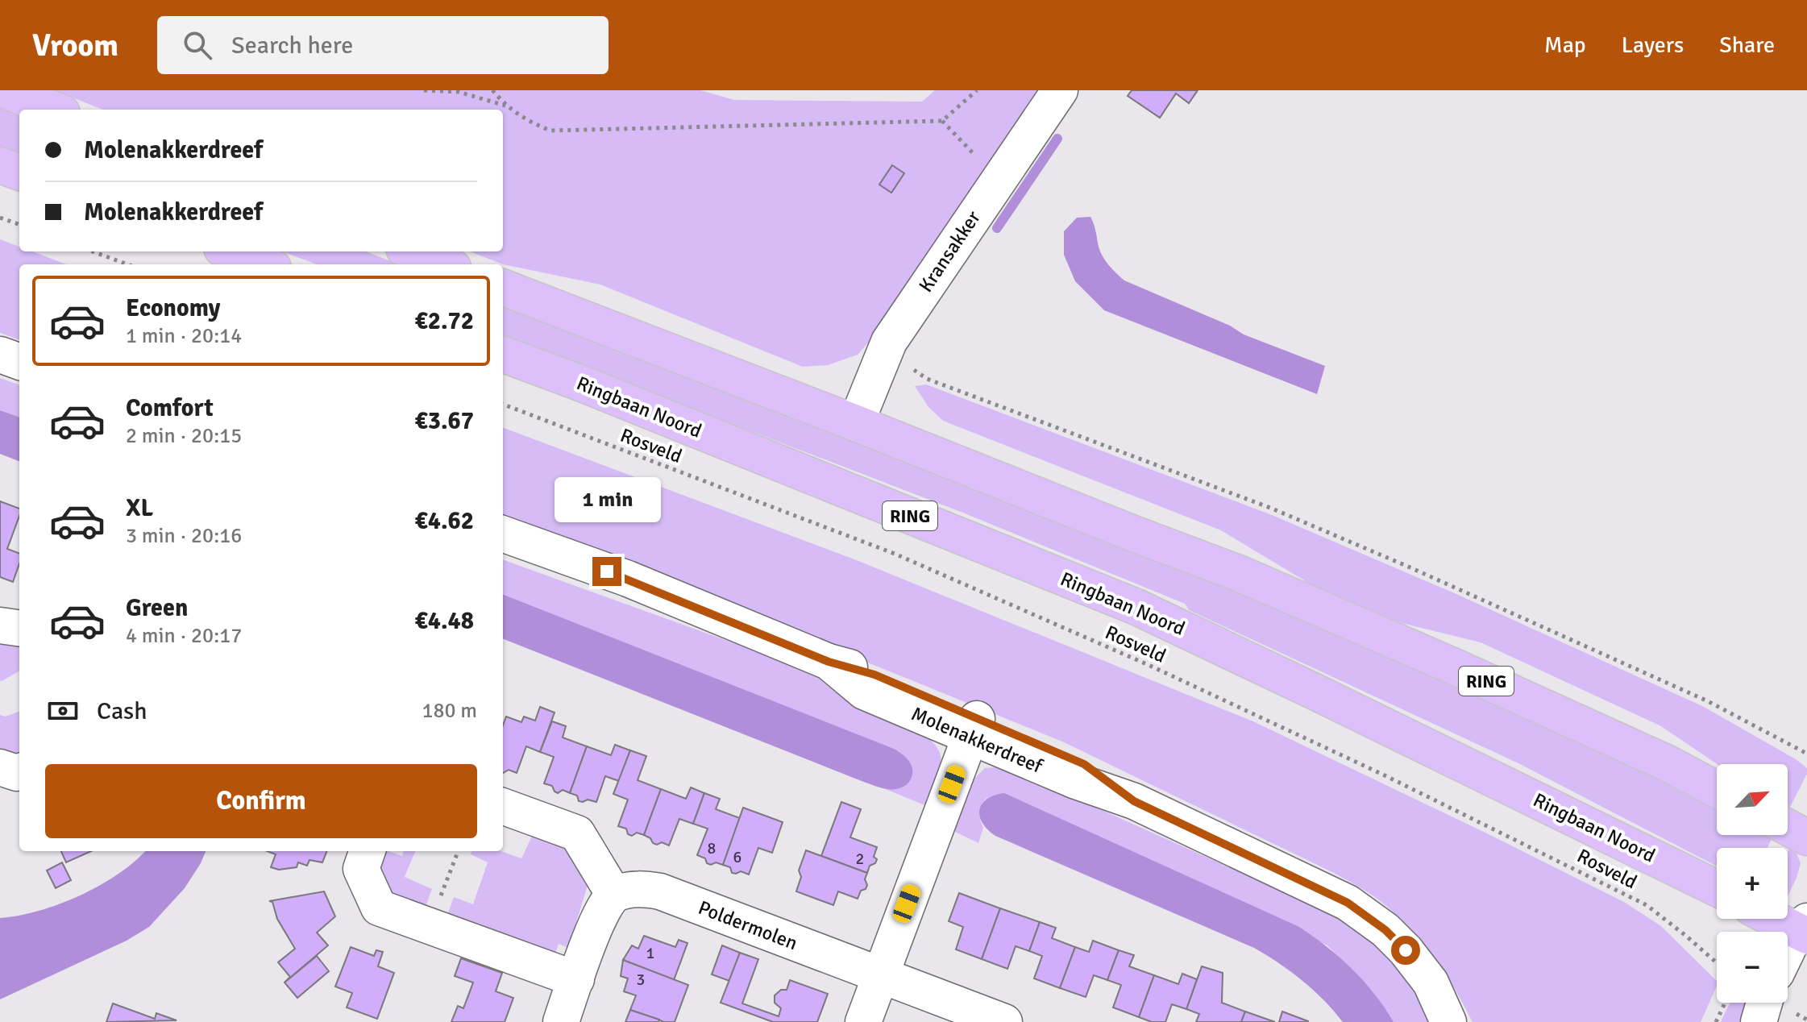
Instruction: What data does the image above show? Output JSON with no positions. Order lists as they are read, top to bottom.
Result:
{
  "streets": {
    "main road": ["Ringbaan Noord", "RING"],
    "street": ["Kransakker", "Molenakkerdreef", "Poldermolen"],
    "path": ["Rosveld"]
  },
  "crossings": [
    ["Kransakker", "RING"]
  ],
  "house_numbers": [
    "8",
    "6",
    "2",
    "1",
    "3"
  ],
  "north": "top right",
  "page": {
    "header": "Vroom",
    "search": "Search here",
    "nav": ["Map", "Layers", "Share"],
    "banner": ["Molenakkerdreef", "Molenakkerdreef"],
    "list": [
      {
        "name": "Economy",
        "note": "1 min · 20:14",
        "value": "€2.72"
      },
      {
        "name": "Comfort",
        "note": "2 min · 20:15",
        "value": "€3.67"
      },
      {
        "name": "XL",
        "note": "3 min · 20:16",
        "value": "€4.62"
      },
      {
        "name": "Green",
        "note": "4 min · 20:17",
        "value": "€4.48"
      }
    ],
    "bubble": "1 min",
    "pay": ["Cash", "180 m"],
    "buttons": "Confirm",
    "map_buttons": ["+", "−"]
  }
}
